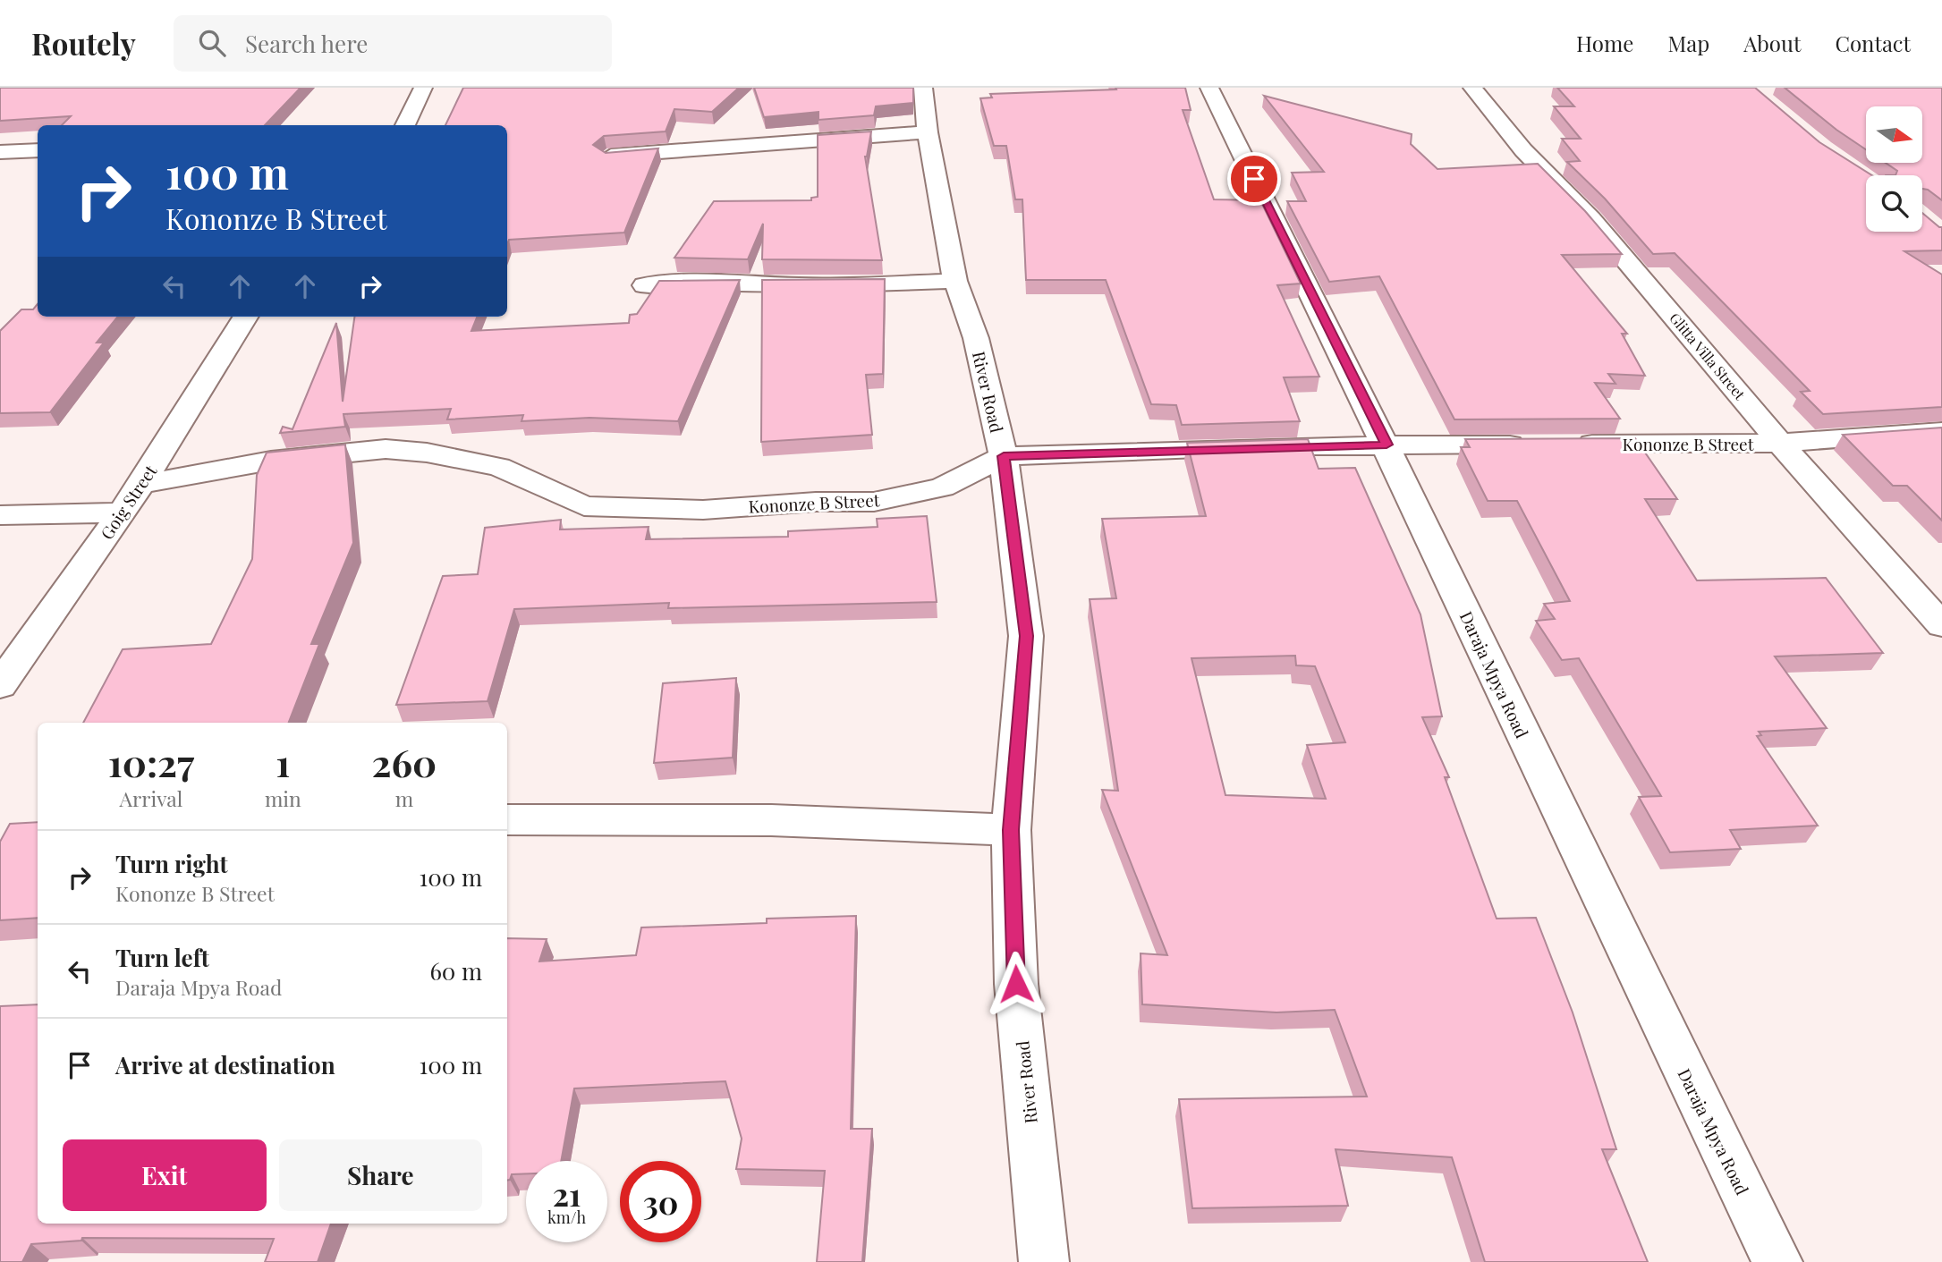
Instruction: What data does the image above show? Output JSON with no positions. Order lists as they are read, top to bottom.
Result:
{
  "streets": {
    "street": [
      "Glitta Villa Street",
      "River Road",
      "Kononze B Street",
      "Goig Street",
      "Daraja Mpya Road"
    ]
  },
  "crossings": [
    ["Glitta Villa Street", "Kononze B Street"],
    ["River Road", "Kononze B Street"],
    ["Kononze B Street", "Goig Street"],
    ["Kononze B Street", "Daraja Mpya Road"]
  ],
  "north": "right",
  "page": {
    "header": "Routely",
    "search": "Search here",
    "nav": [
      "Home",
      "Map",
      "About",
      "Contact"
    ],
    "turn": ["100 m", "Kononze B Street"],
    "eta": [
      "10:27",
      "Arrival",
      "1",
      "min",
      "260",
      "m"
    ],
    "list": [
      {
        "name": "Turn right",
        "note": "Kononze B Street",
        "value": "100 m"
      },
      {
        "name": "Turn left",
        "note": "Daraja Mpya Road",
        "value": "60 m"
      },
      {
        "name": "Arrive at destination",
        "value": "100 m"
      }
    ],
    "buttons": ["Exit", "Share"],
    "speed": "21 km/h",
    "limit": "30"
  }
}
